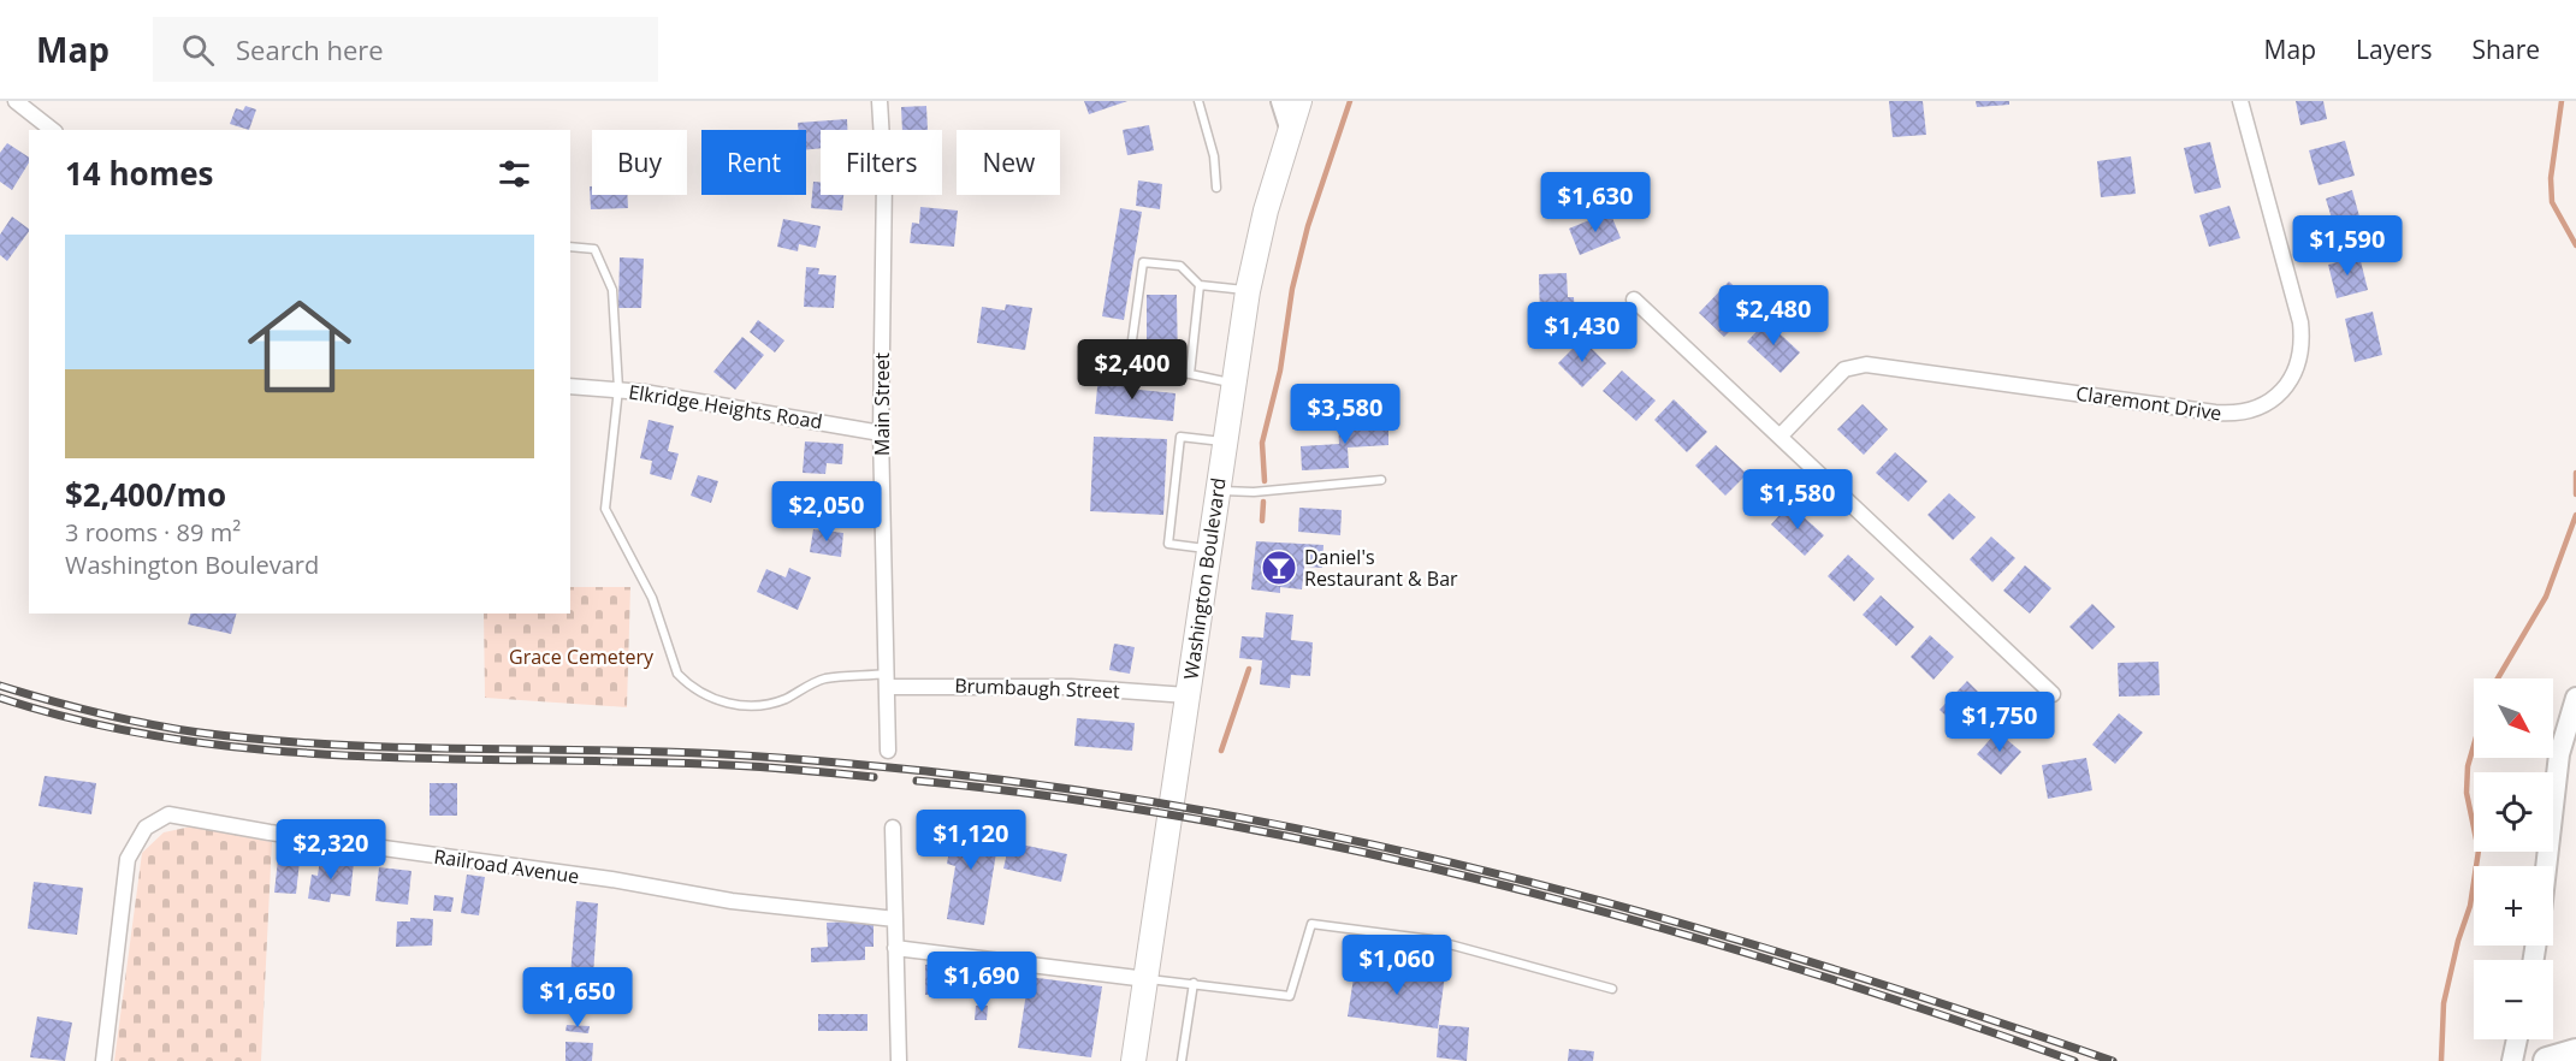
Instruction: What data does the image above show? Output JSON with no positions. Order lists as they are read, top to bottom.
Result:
{
  "streets": {
    "main road": ["Washington Boulevard"],
    "street": [
      "Claremont Drive",
      "Main Street",
      "Elkridge Heights Road",
      "Brumbaugh Street",
      "Railroad Avenue"
    ]
  },
  "crossings": [
    ["Main Street", "Elkridge Heights Road"],
    ["Main Street", "Brumbaugh Street"],
    ["Washington Boulevard", "Brumbaugh Street"]
  ],
  "parks": ["Grace Cemetery"],
  "places": {
    "bar": ["Daniel's Restaurant & Bar"]
  },
  "north": "bottom right",
  "page": {
    "header": "Map",
    "search": "Search here",
    "nav": ["Map", "Layers", "Share"],
    "chip": [
      "Buy",
      "Rent",
      "Filters",
      "New"
    ],
    "heading": "14 homes",
    "price": [
      "$1,630",
      "$1,590",
      "$2,480",
      "$1,430",
      "$2,400",
      "$3,580",
      "$1,580",
      "$2,050",
      "$1,750",
      "$1,120",
      "$2,320",
      "$1,060",
      "$1,690",
      "$1,650"
    ],
    "list": [
      {
        "name": "$2,400/mo",
        "note": "3 rooms · 89 m² · Washington Boulevard"
      }
    ],
    "map_buttons": ["+", "−"]
  }
}
